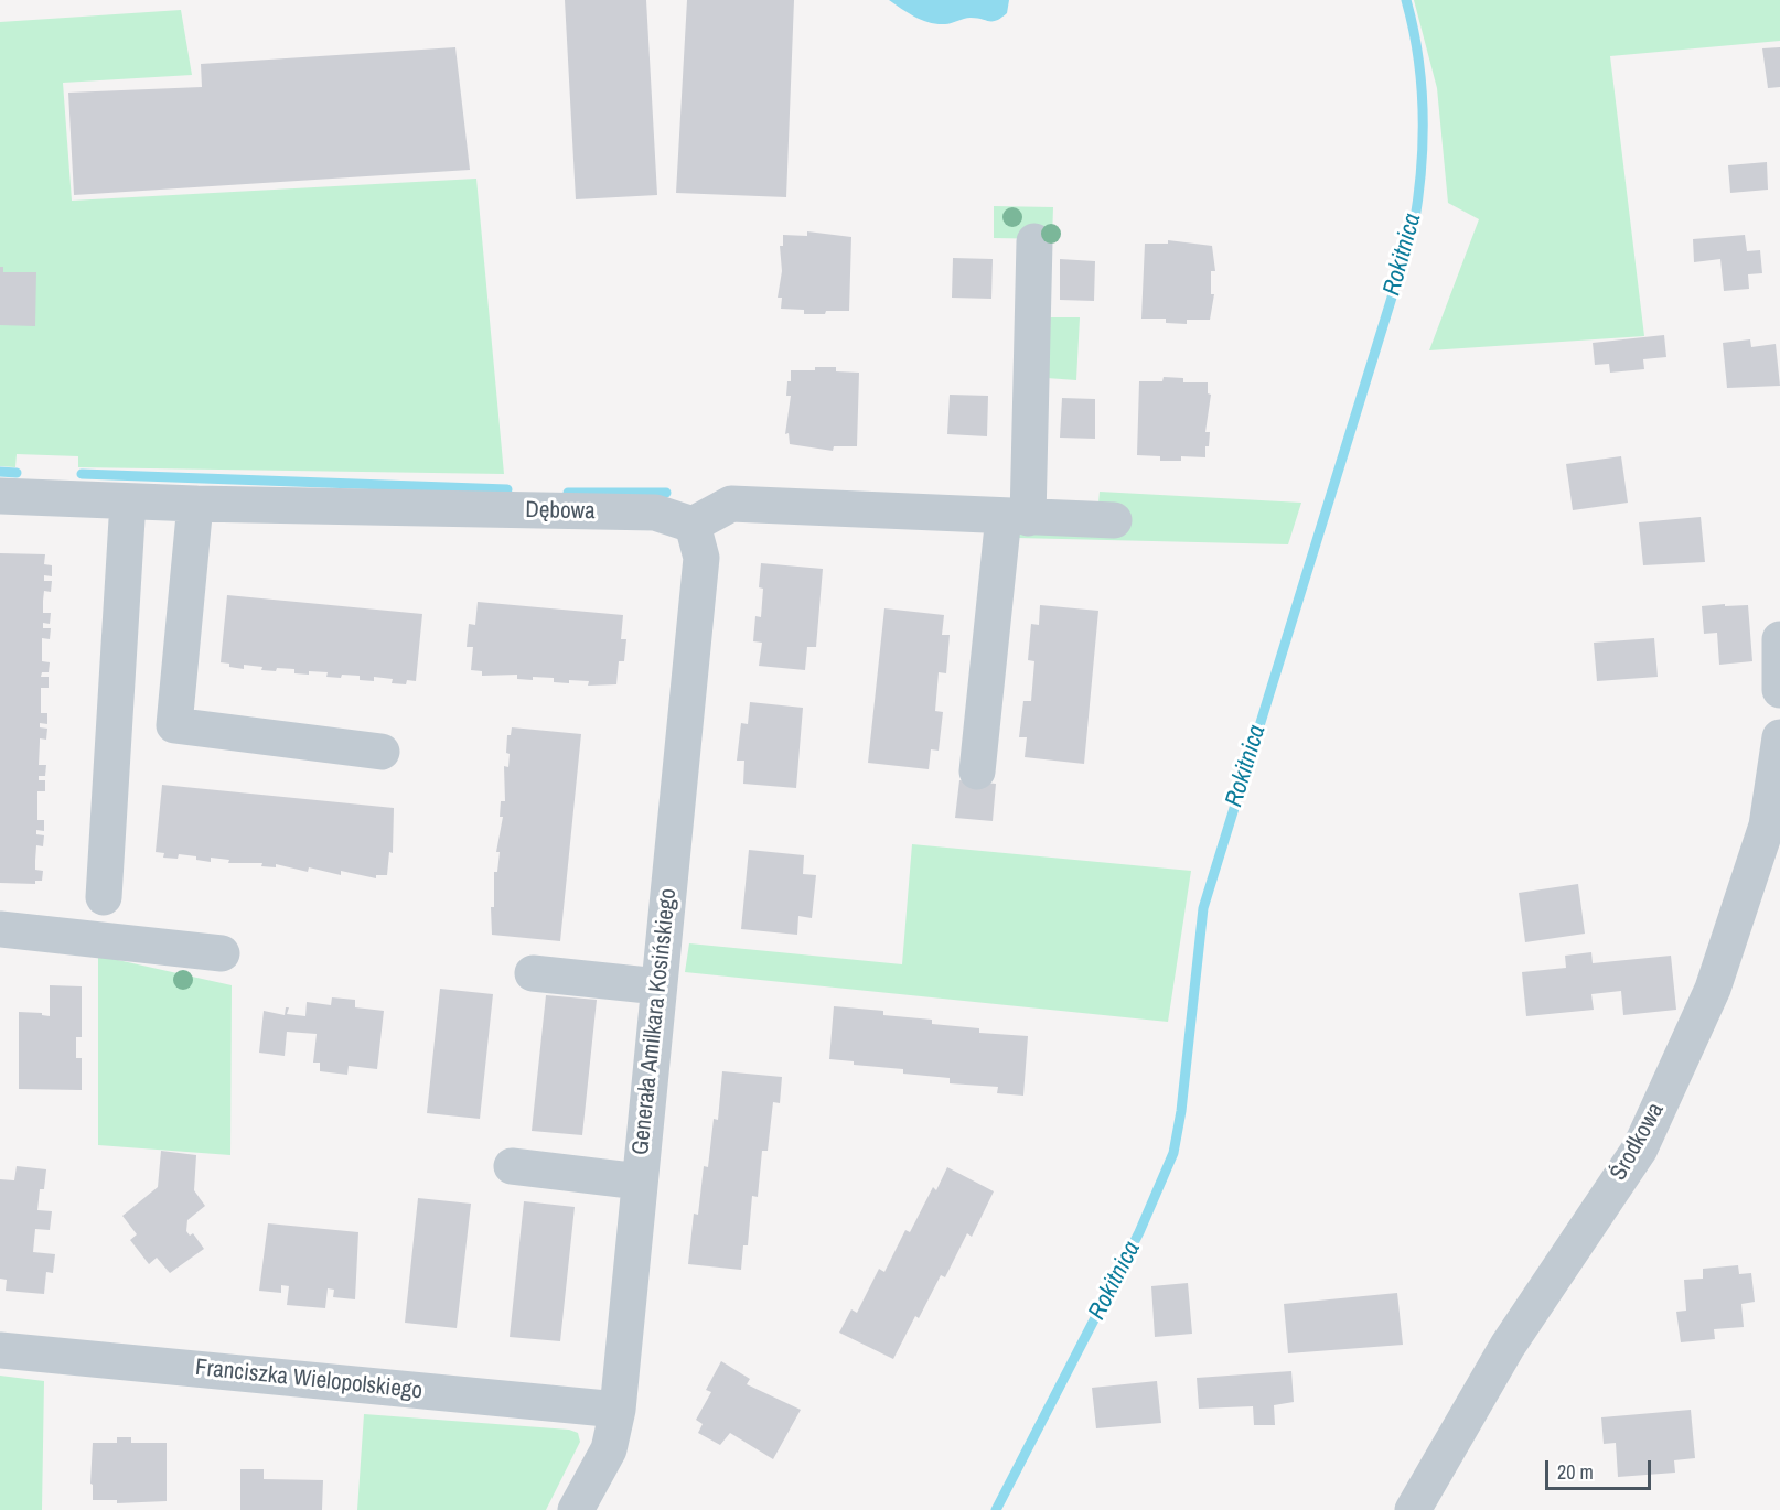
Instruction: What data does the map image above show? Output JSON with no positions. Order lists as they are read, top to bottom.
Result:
{
  "streets": {
    "street": [
      "Dębowa",
      "Generała Amilkara Kosińskiego",
      "Środkowa",
      "Franciszka Wielopolskiego"
    ]
  },
  "crossings": [
    ["Dębowa", "Generała Amilkara Kosińskiego"],
    ["Generała Amilkara Kosińskiego", "Franciszka Wielopolskiego"]
  ],
  "water": ["Rokitnica"],
  "scale_bar": "20 m"
}
